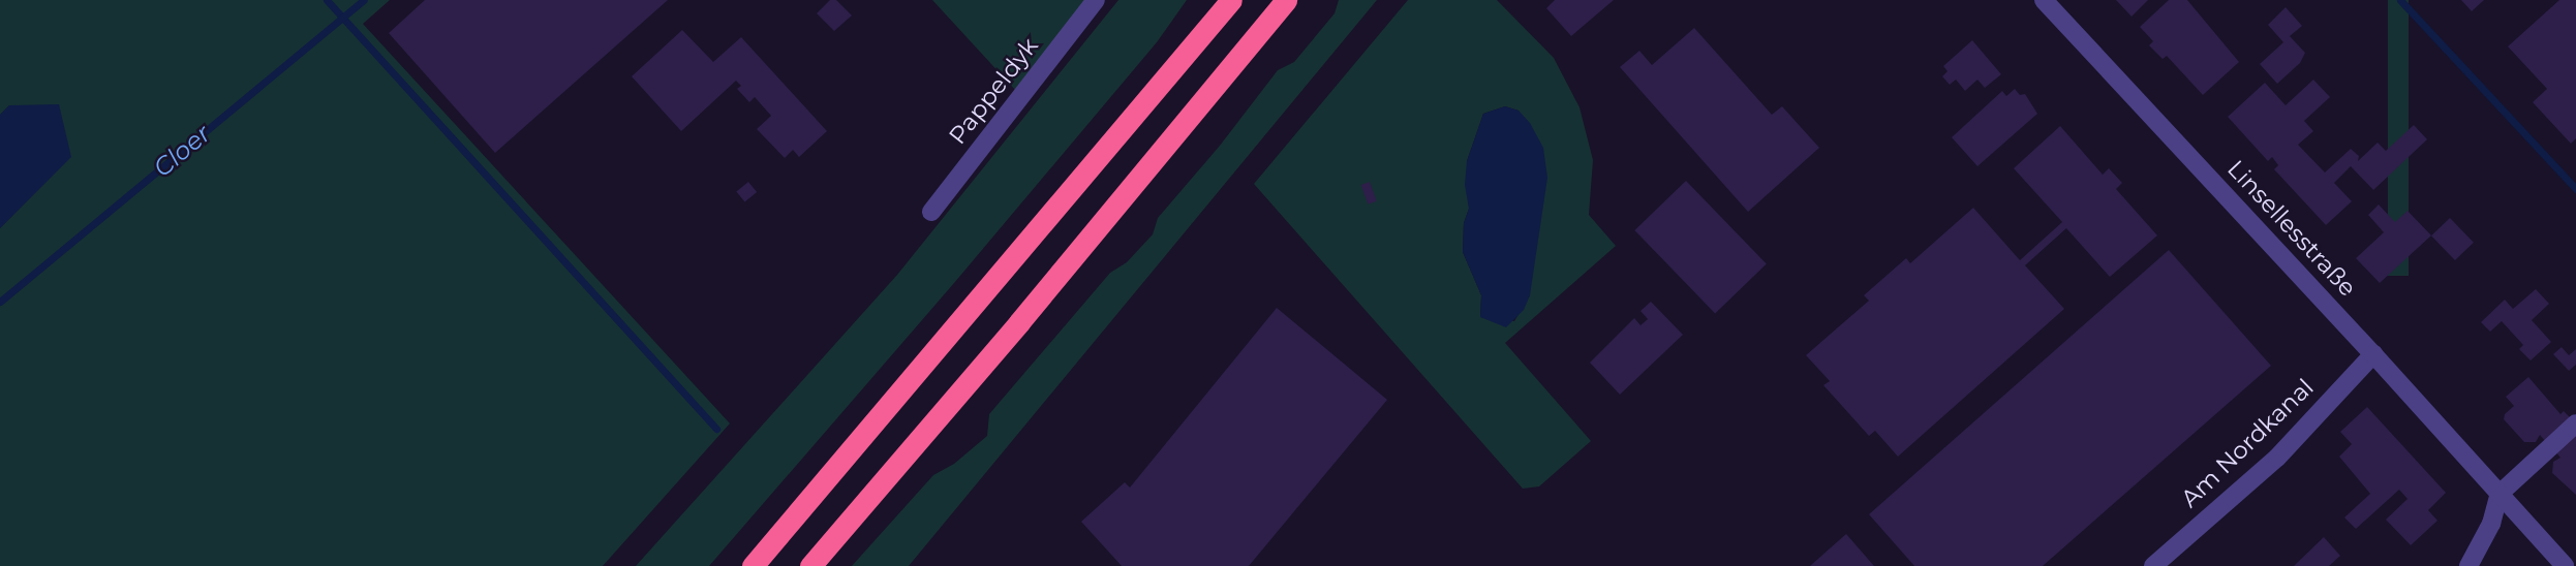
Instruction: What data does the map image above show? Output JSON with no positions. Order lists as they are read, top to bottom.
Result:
{
  "streets": {
    "street": ["Pappeldyk", "Linsellesstraße", "Am Nordkanal"]
  },
  "crossings": [
    ["Linsellesstraße", "Am Nordkanal"]
  ],
  "water": ["Cloer"]
}
